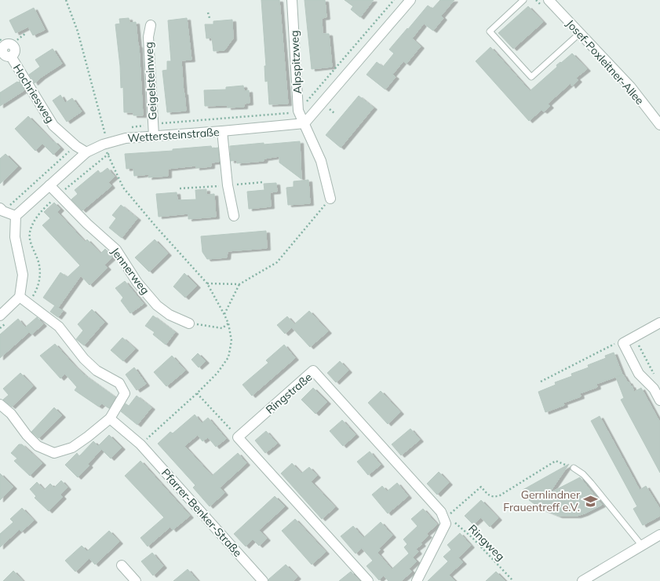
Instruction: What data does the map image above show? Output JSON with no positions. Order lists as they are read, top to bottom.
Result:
{
  "streets": {
    "street": [
      "Alpspitzweg",
      "Josef-Poxleitner-Allee",
      "Geigelsteinweg",
      "Hochriesweg",
      "Wettersteinstraße",
      "Jennerweg",
      "Ringstraße",
      "Pfarrer-Benker-Straße"
    ],
    "path": ["Ringweg"]
  },
  "crossings": [
    ["Alpspitzweg", "Wettersteinstraße"],
    ["Geigelsteinweg", "Wettersteinstraße"],
    ["Hochriesweg", "Wettersteinstraße"],
    ["Wettersteinstraße", "Jennerweg"],
    ["Ringstraße", "Ringweg"]
  ],
  "places": {
    "school or university": ["Gernlindner Frauentreff e.V."]
  }
}
